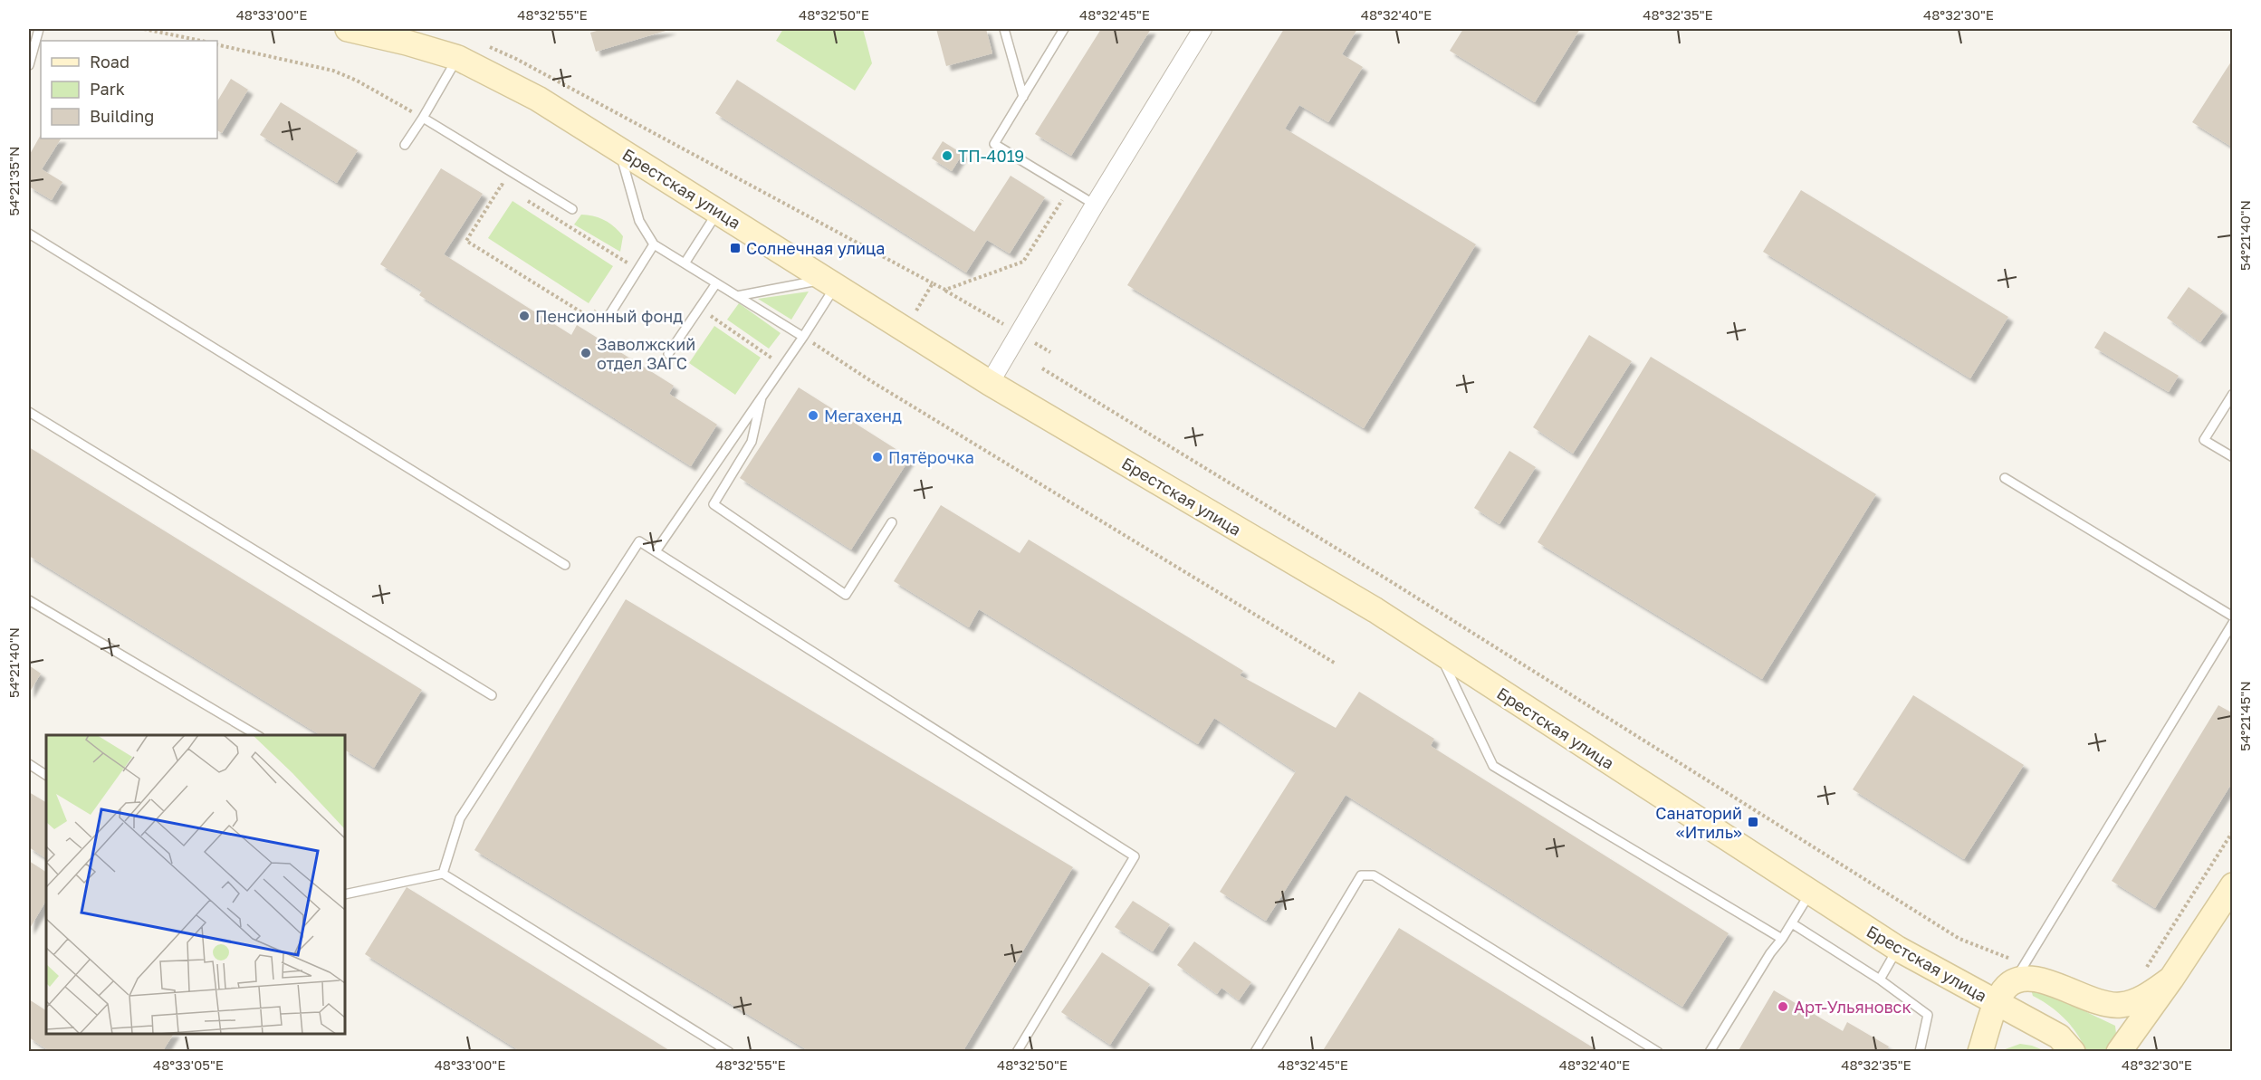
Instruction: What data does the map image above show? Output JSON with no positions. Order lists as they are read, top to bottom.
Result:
{
  "streets": {
    "street": ["Брестская улица"]
  },
  "places": {
    "other": [
      "ТП-4019",
      "Пенсионный фонд",
      "Заволжский отдел ЗАГС",
      "Мегахенд",
      "Пятёрочка",
      "Арт-Ульяновск"
    ],
    "transit": ["Солнечная улица", "Санаторий «Итиль»"]
  },
  "legend": ["Road", "Park", "Building"],
  "coordinates": [
    "48°33'00\"E",
    "48°32'55\"E",
    "48°32'50\"E",
    "48°32'45\"E",
    "48°32'40\"E",
    "48°32'35\"E",
    "48°32'30\"E",
    "54°21'35\"N",
    "54°21'40\"N",
    "54°21'45\"N",
    "48°33'05\"E"
  ]
}
